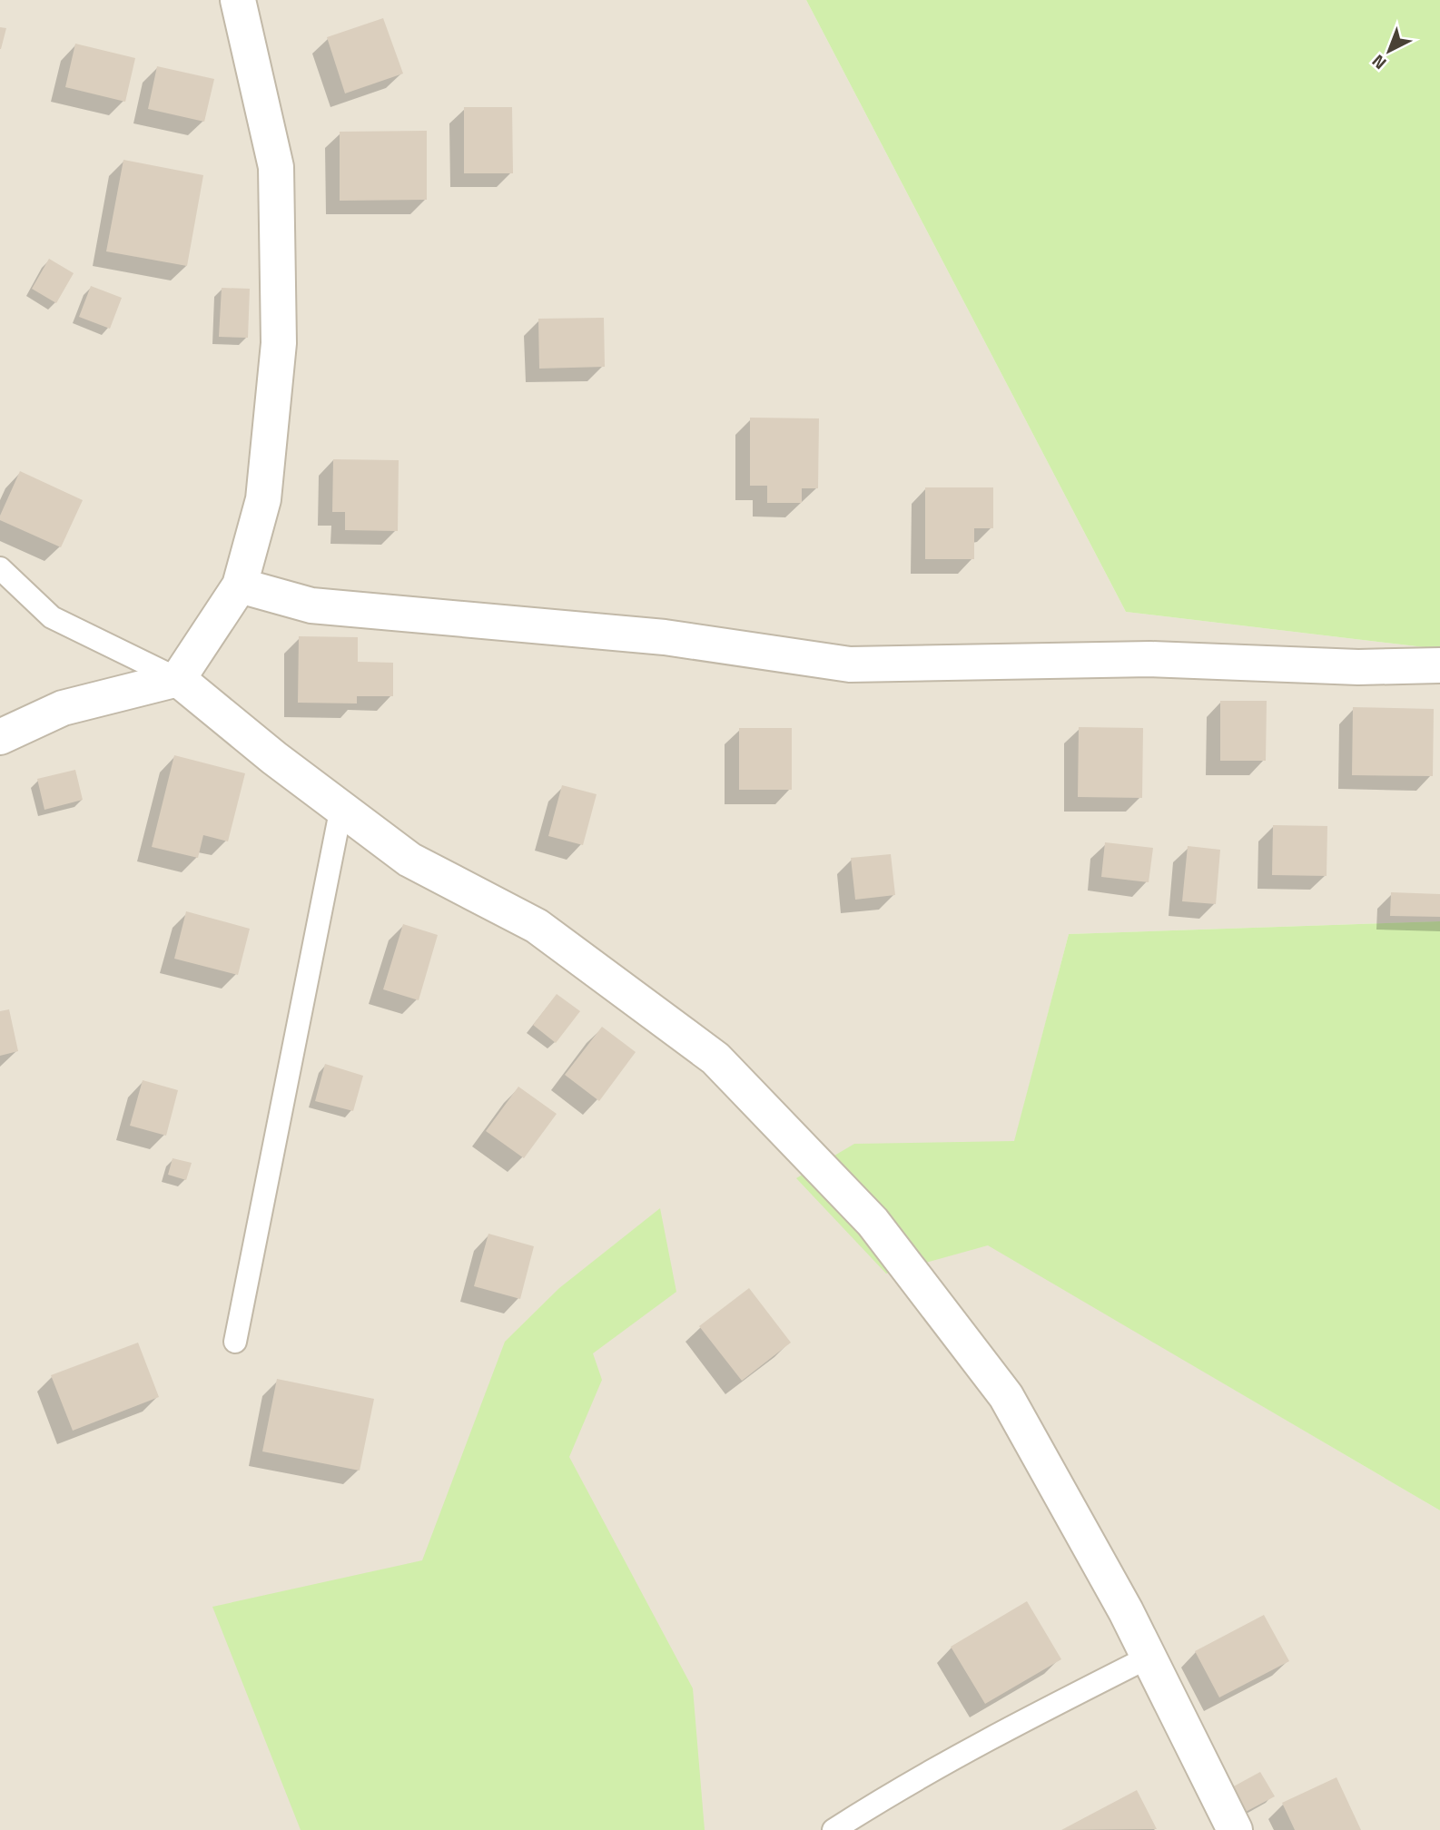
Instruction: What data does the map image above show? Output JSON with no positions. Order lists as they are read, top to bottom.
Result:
{
  "north": "bottom left"
}
